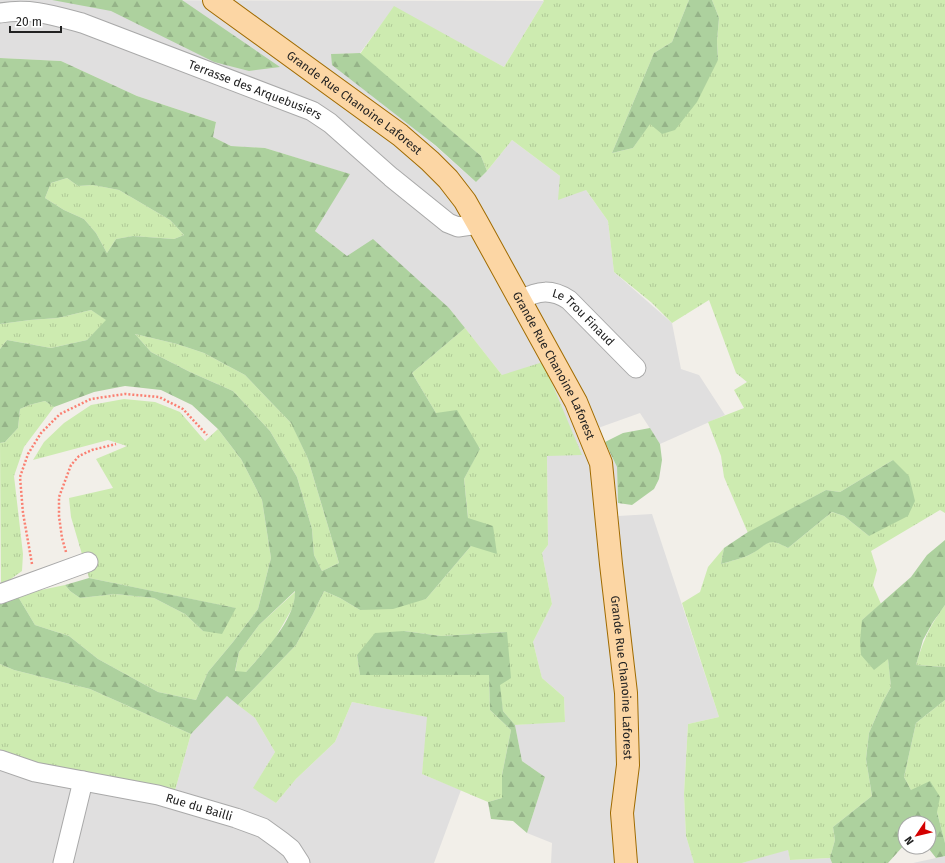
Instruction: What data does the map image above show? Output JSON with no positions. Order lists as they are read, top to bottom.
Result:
{
  "streets": {
    "main road": ["Grande Rue Chanoine Laforest"],
    "street": ["Terrasse des Arquebusiers", "Le Trou Finaud", "Rue du Bailli"]
  },
  "crossings": [
    ["Terrasse des Arquebusiers", "Grande Rue Chanoine Laforest"],
    ["Grande Rue Chanoine Laforest", "Le Trou Finaud"]
  ],
  "scale_bar": "20 m",
  "north": "bottom left"
}
